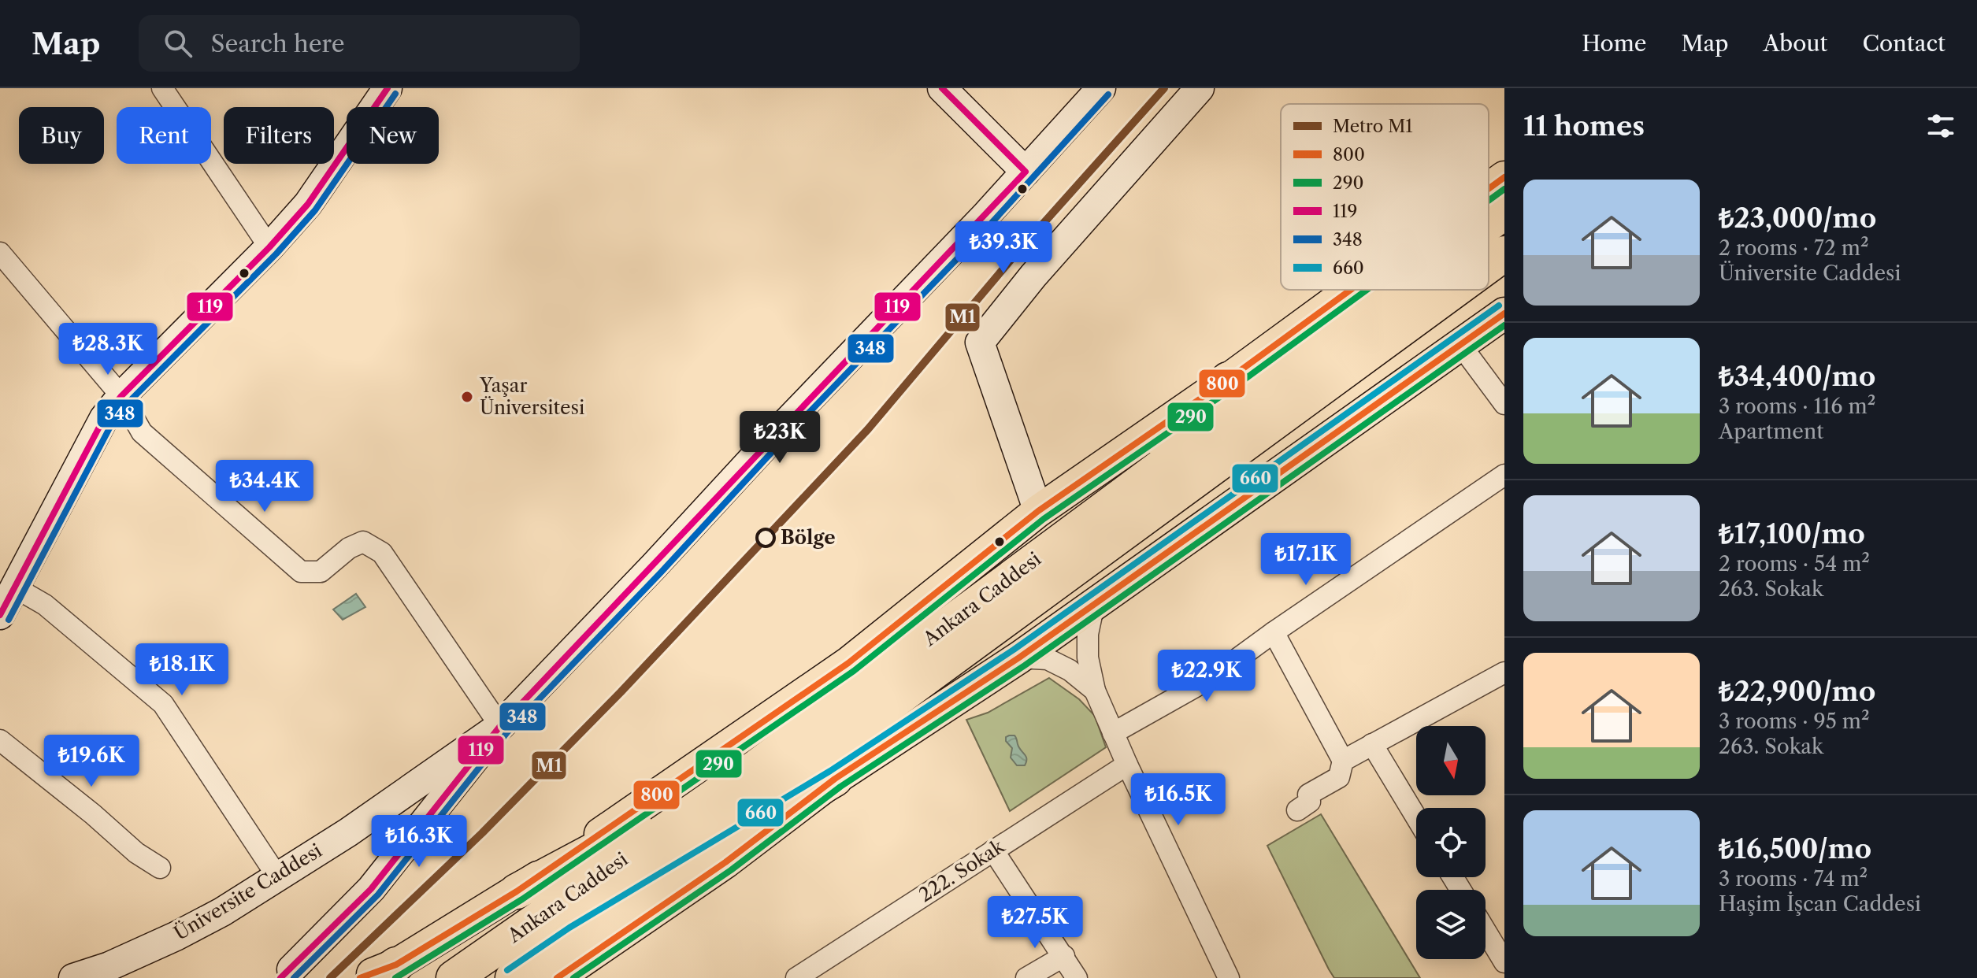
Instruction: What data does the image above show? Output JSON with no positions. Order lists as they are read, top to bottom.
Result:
{
  "streets": {
    "highway": ["Ankara Caddesi"],
    "main road": ["Üniversite Caddesi"],
    "street": ["222. Sokak"]
  },
  "places": ["Yaşar Üniversitesi", "Bölge"],
  "lines": [
    "metro line M1",
    "transit line 119",
    "transit line 348",
    "transit line 800",
    "transit line 290",
    "transit line 660"
  ],
  "legend": [
    "Metro M1",
    "800",
    "290",
    "119",
    "348",
    "660"
  ],
  "north": "bottom",
  "page": {
    "header": "Map",
    "search": "Search here",
    "nav": [
      "Home",
      "Map",
      "About",
      "Contact"
    ],
    "heading": "11 homes",
    "chip": [
      "Buy",
      "Rent",
      "Filters",
      "New"
    ],
    "list": [
      {
        "name": "₺23,000/mo",
        "note": "2 rooms · 72 m² · Üniversite Caddesi"
      },
      {
        "name": "₺34,400/mo",
        "note": "3 rooms · 116 m² · Apartment"
      },
      {
        "name": "₺17,100/mo",
        "note": "2 rooms · 54 m² · 263. Sokak"
      },
      {
        "name": "₺22,900/mo",
        "note": "3 rooms · 95 m² · 263. Sokak"
      },
      {
        "name": "₺16,500/mo",
        "note": "3 rooms · 74 m² · Haşim İşcan Caddesi"
      }
    ],
    "price": [
      "₺39.3K",
      "₺28.3K",
      "₺23K",
      "₺34.4K",
      "₺17.1K",
      "₺18.1K",
      "₺22.9K",
      "₺19.6K",
      "₺16.5K",
      "₺16.3K",
      "₺27.5K"
    ]
  }
}
